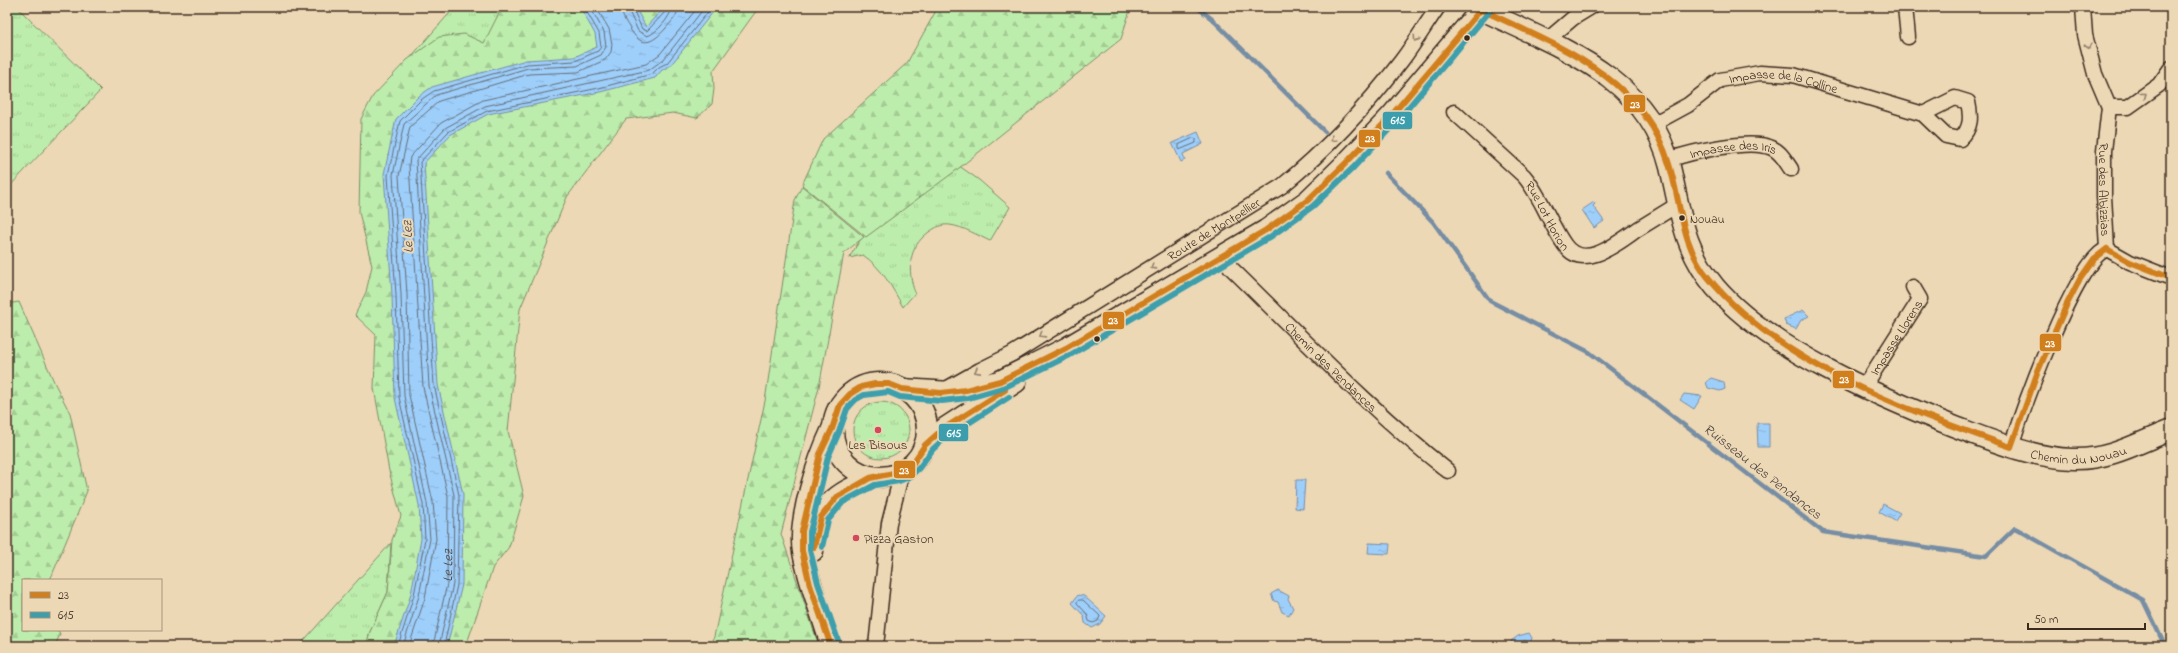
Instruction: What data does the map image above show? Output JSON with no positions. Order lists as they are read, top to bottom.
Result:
{
  "streets": {
    "main road": ["Route de Montpellier", "Chemin du Nouau"],
    "street": [
      "Impasse de la Colline",
      "Impasse des Iris",
      "Rue des Albizzias",
      "Rue Lot Horion",
      "Impasse Llorens",
      "Chemin des Pendances"
    ]
  },
  "crossings": [
    ["Impasse de la Colline", "Chemin du Nouau"],
    ["Impasse des Iris", "Chemin du Nouau"],
    ["Rue des Albizzias", "Chemin du Nouau"],
    ["Rue Lot Horion", "Chemin du Nouau"],
    ["Route de Montpellier", "Chemin des Pendances"],
    ["Route de Montpellier", "Chemin du Nouau"],
    ["Impasse Llorens", "Chemin du Nouau"]
  ],
  "one_way": ["Route de Montpellier"],
  "water": ["Le Lez", "Ruisseau des Pendances"],
  "places": ["Nouau", "Les Bisous", "Pizza Gaston"],
  "lines": ["transit line 23", "transit line 615"],
  "legend": ["23", "615"],
  "scale_bar": "50 m"
}
